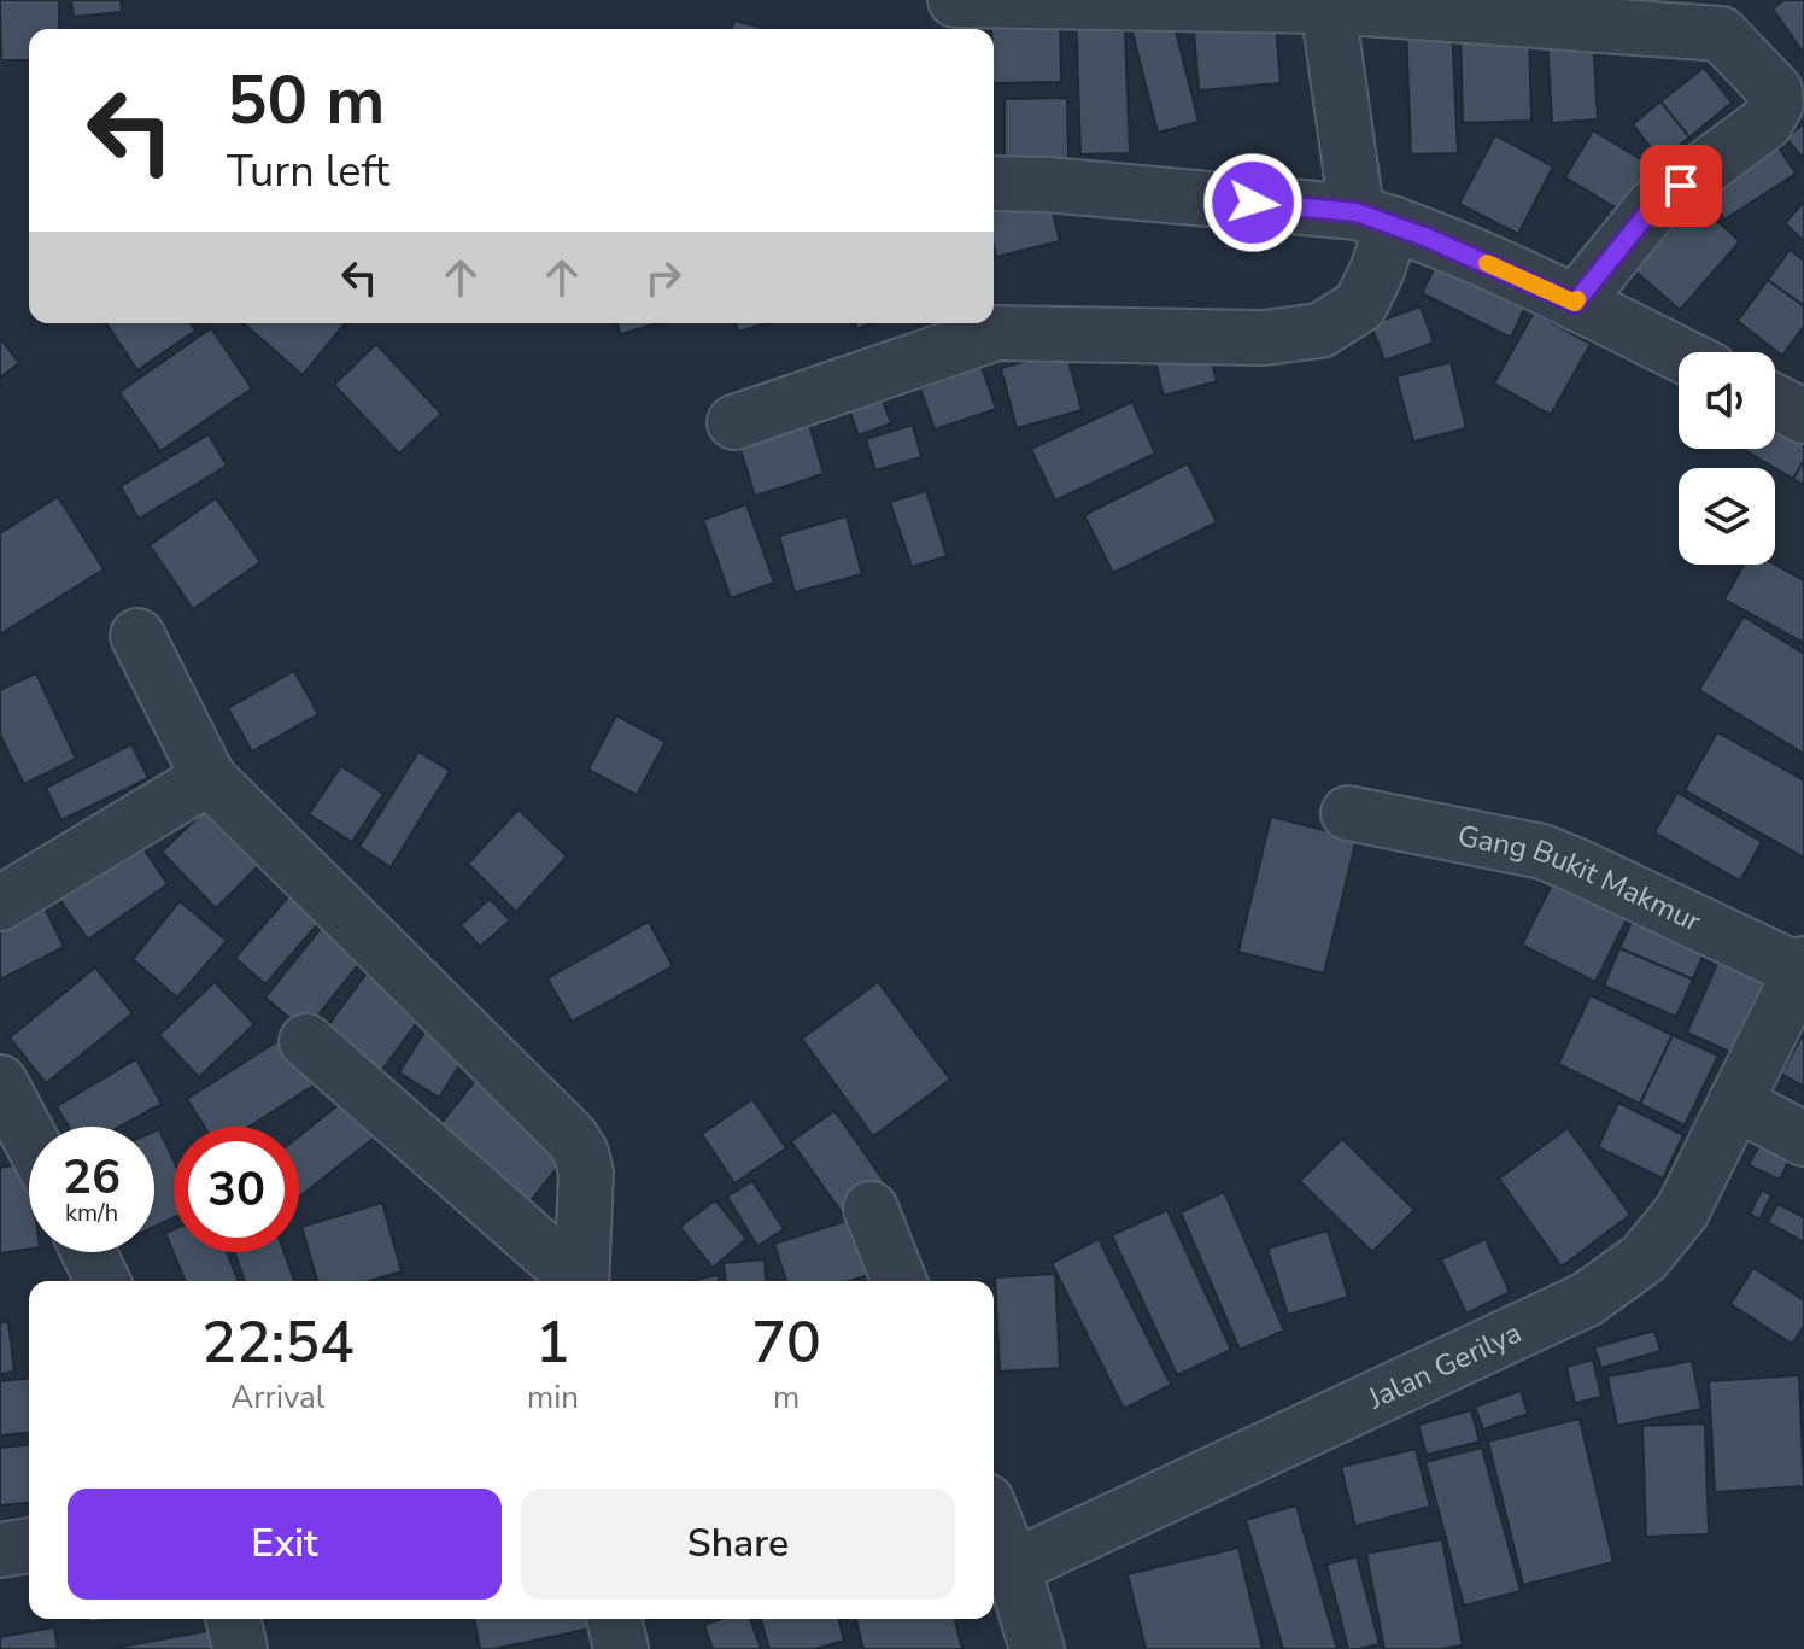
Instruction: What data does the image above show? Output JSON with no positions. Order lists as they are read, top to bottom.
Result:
{
  "streets": {
    "street": ["Gang Bukit Makmur", "Jalan Gerilya"]
  },
  "crossings": [
    ["Gang Bukit Makmur", "Jalan Gerilya"]
  ],
  "page": {
    "turn": ["50 m", "Turn left"],
    "speed": "26 km/h",
    "limit": "30",
    "eta": [
      "22:54",
      "Arrival",
      "1",
      "min",
      "70",
      "m"
    ],
    "buttons": ["Exit", "Share"]
  }
}
